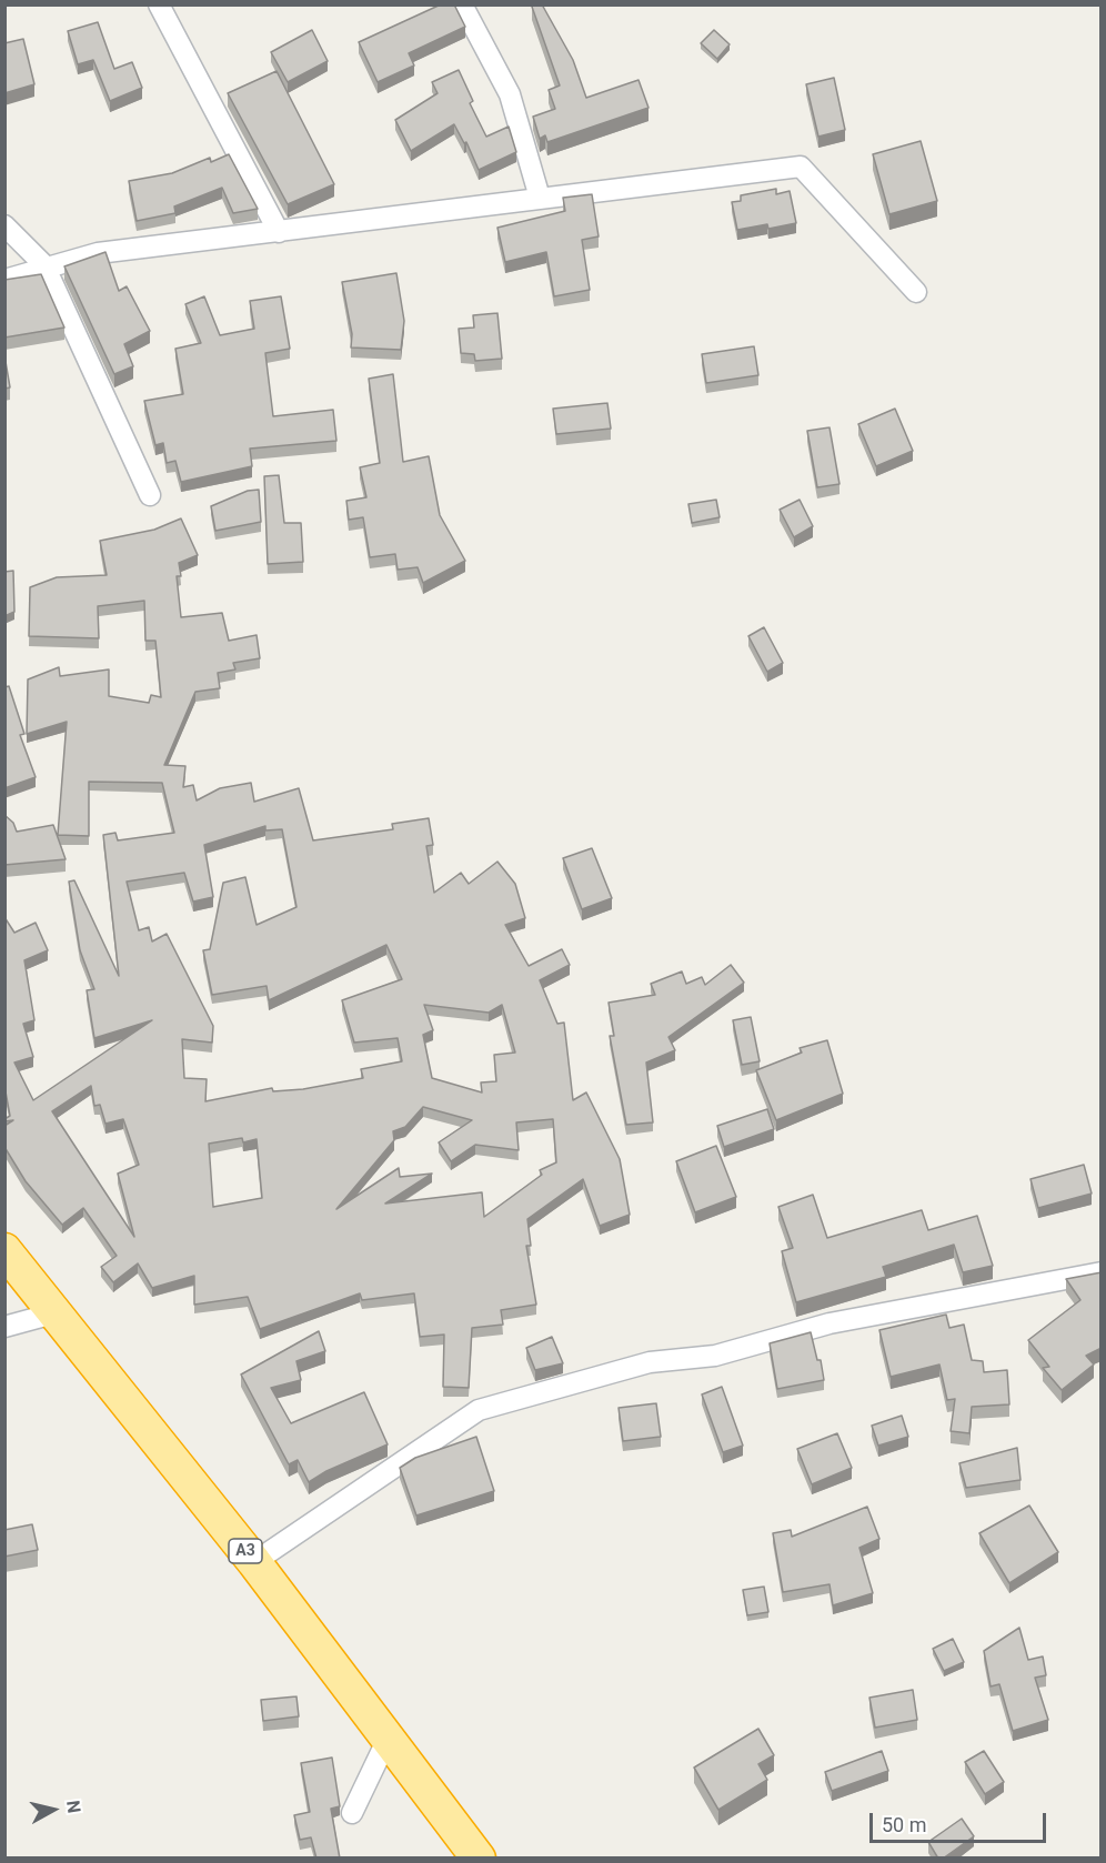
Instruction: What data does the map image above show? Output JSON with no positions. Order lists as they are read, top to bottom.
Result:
{
  "streets": {
    "highway": ["A3"]
  },
  "scale_bar": "50 m",
  "north": "right"
}
